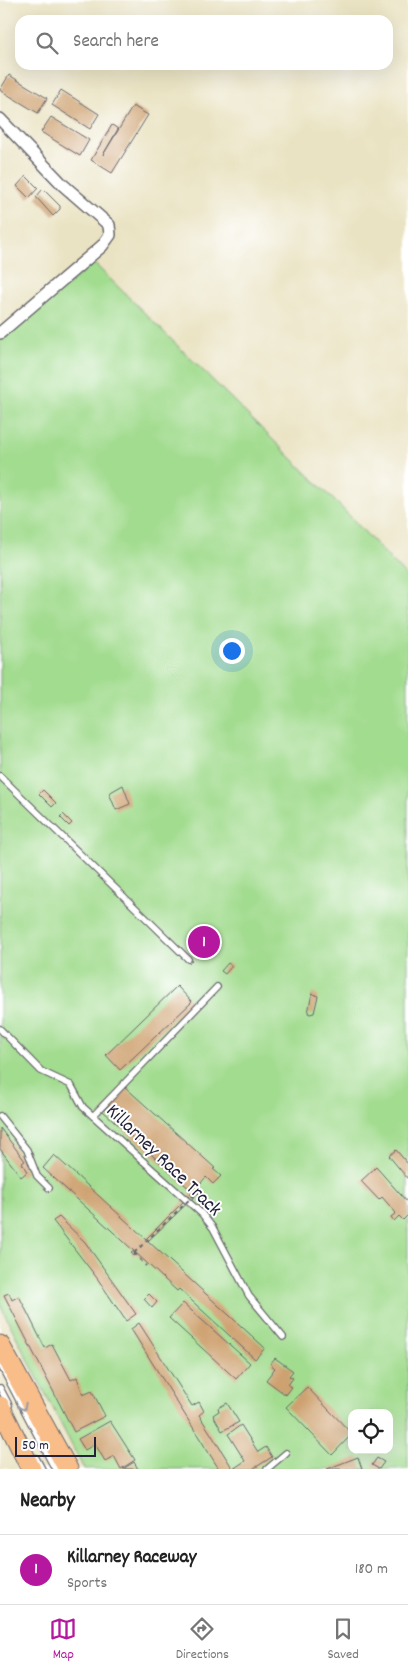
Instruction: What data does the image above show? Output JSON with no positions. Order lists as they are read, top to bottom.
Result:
{
  "streets": {
    "lane": ["Killarney Race Track"]
  },
  "scale_bar": "50 m",
  "page": {
    "search": "Search here",
    "pins": "1",
    "scale": "50 m",
    "heading": "Nearby",
    "list": [
      {
        "mark": "1",
        "name": "Killarney Raceway",
        "note": "Sports",
        "value": "180 m"
      }
    ],
    "nav": ["Map", "Directions", "Saved"]
  }
}
